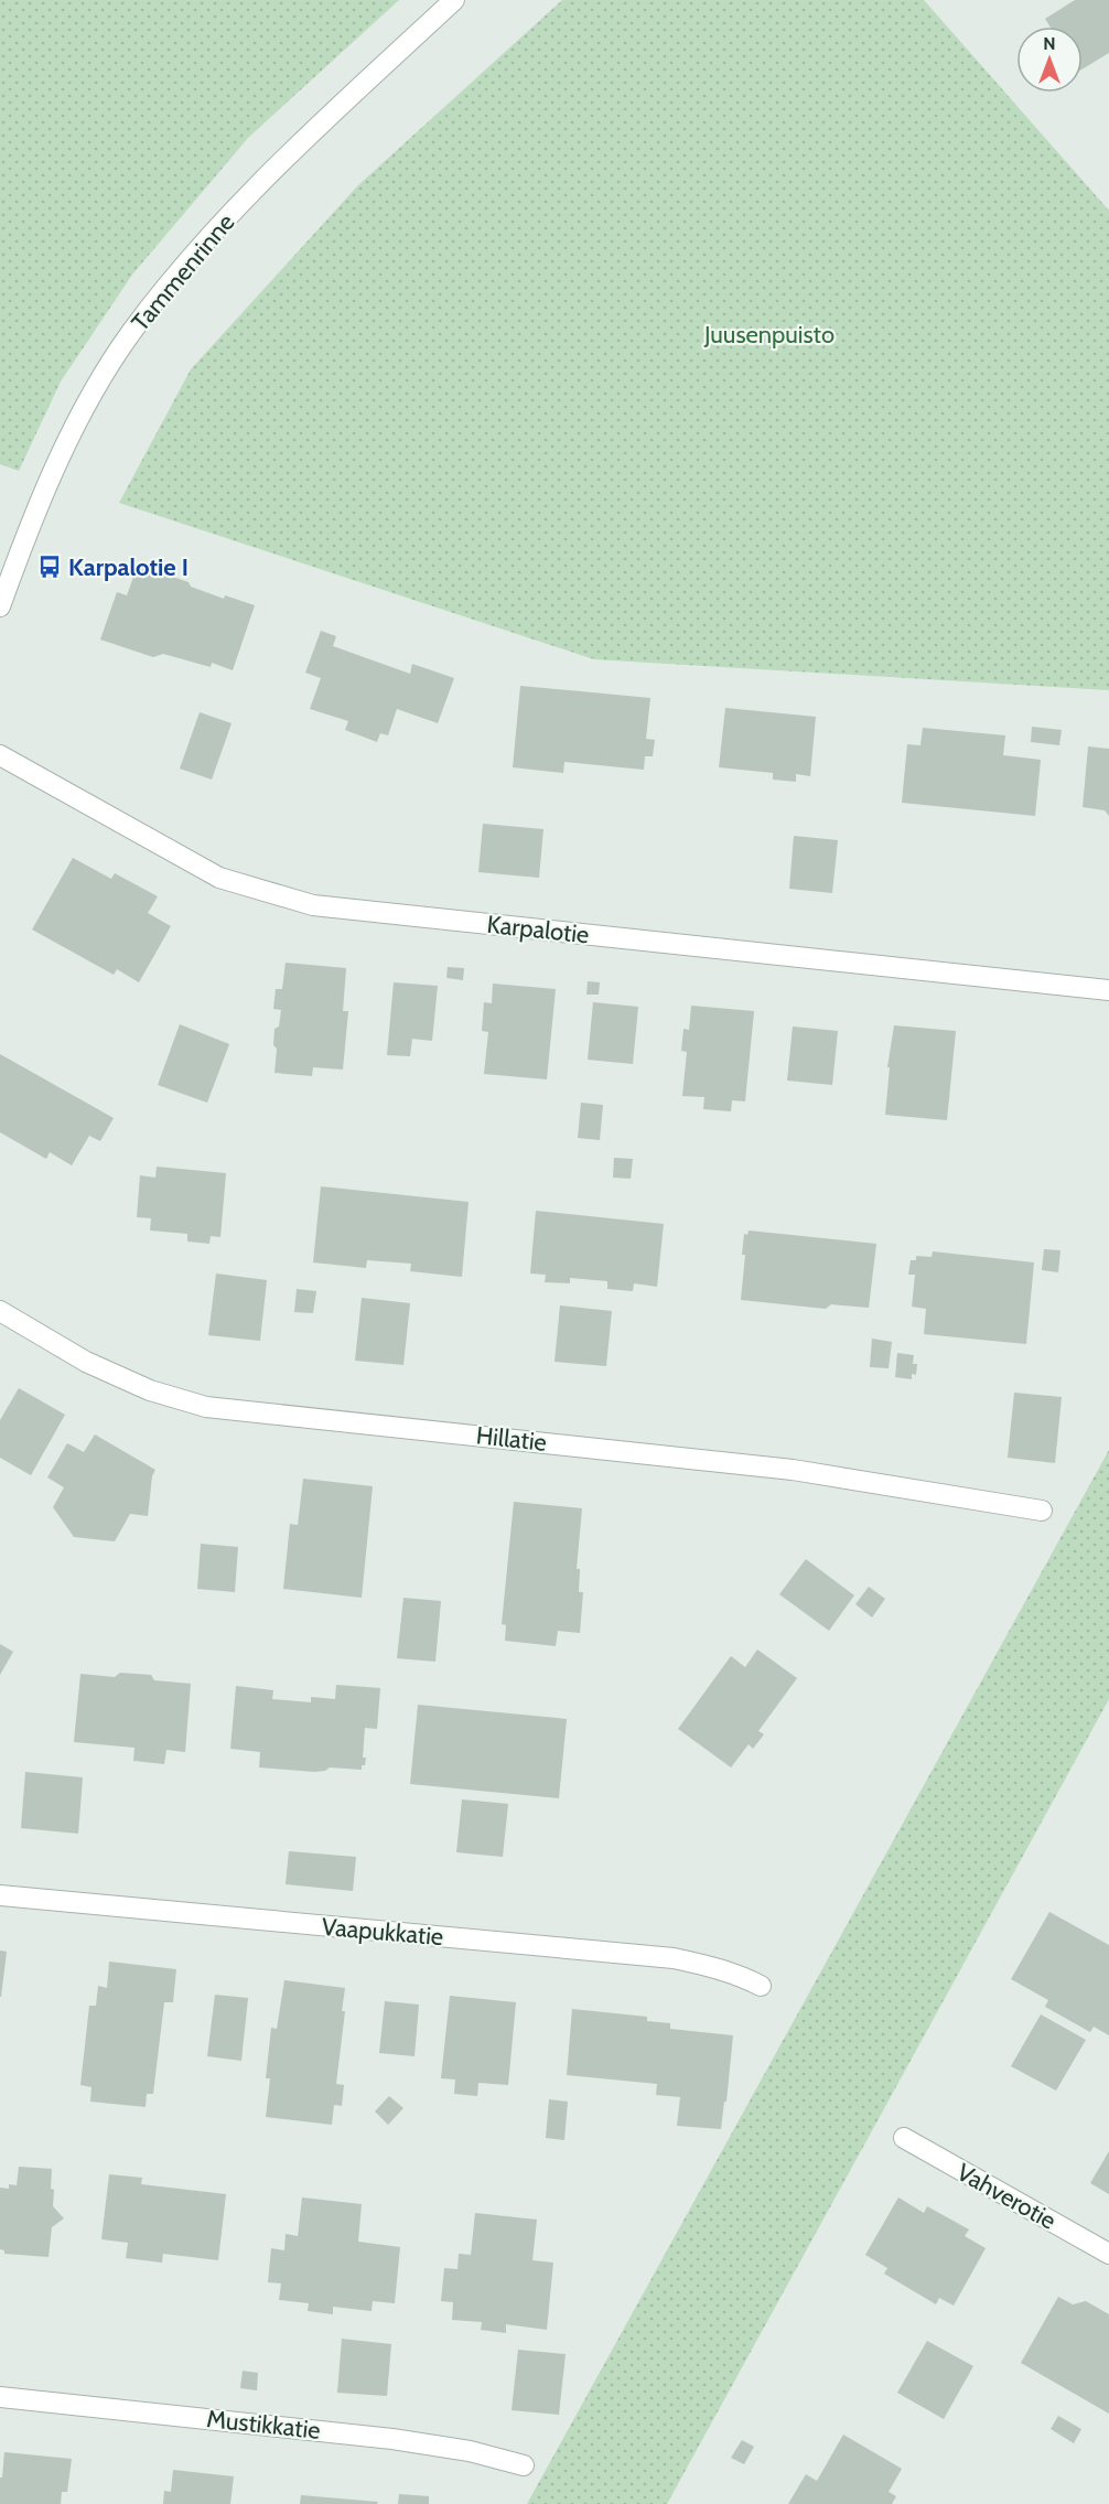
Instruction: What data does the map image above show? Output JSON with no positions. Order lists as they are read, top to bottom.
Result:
{
  "streets": {
    "street": [
      "Tammenrinne",
      "Karpalotie",
      "Hillatie",
      "Vaapukkatie",
      "Vahverotie",
      "Mustikkatie"
    ]
  },
  "parks": ["Juusenpuisto"],
  "places": {
    "bus stop": ["Karpalotie I"]
  },
  "north": "top"
}
